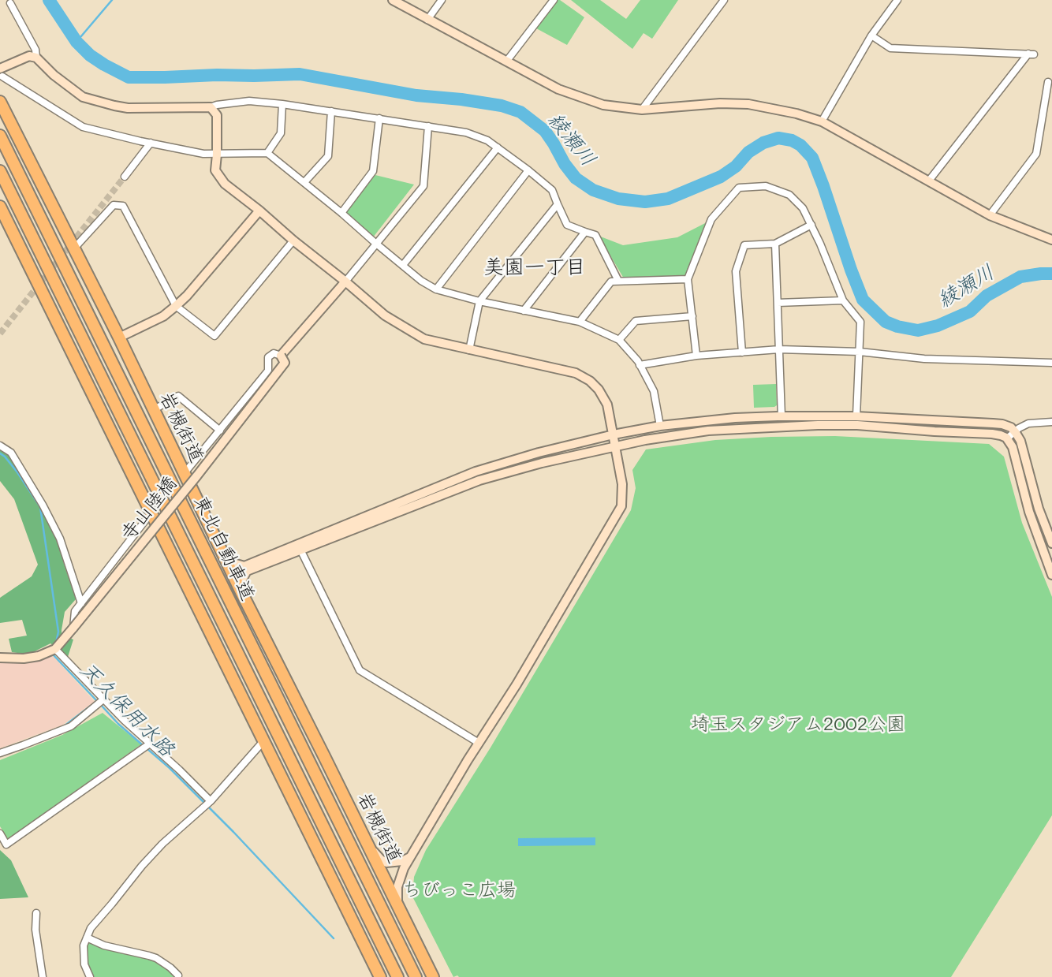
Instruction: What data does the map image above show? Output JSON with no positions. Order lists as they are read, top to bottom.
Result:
{
  "streets": {
    "highway": ["岩槻街道", "東北自動車道"],
    "street": ["寺山陸橋"]
  },
  "districts": ["美園一丁目"],
  "water": ["綾瀬川", "天久保用水路"],
  "parks": ["埼玉スタジアム2002公園", "ちびっこ広場"]
}
